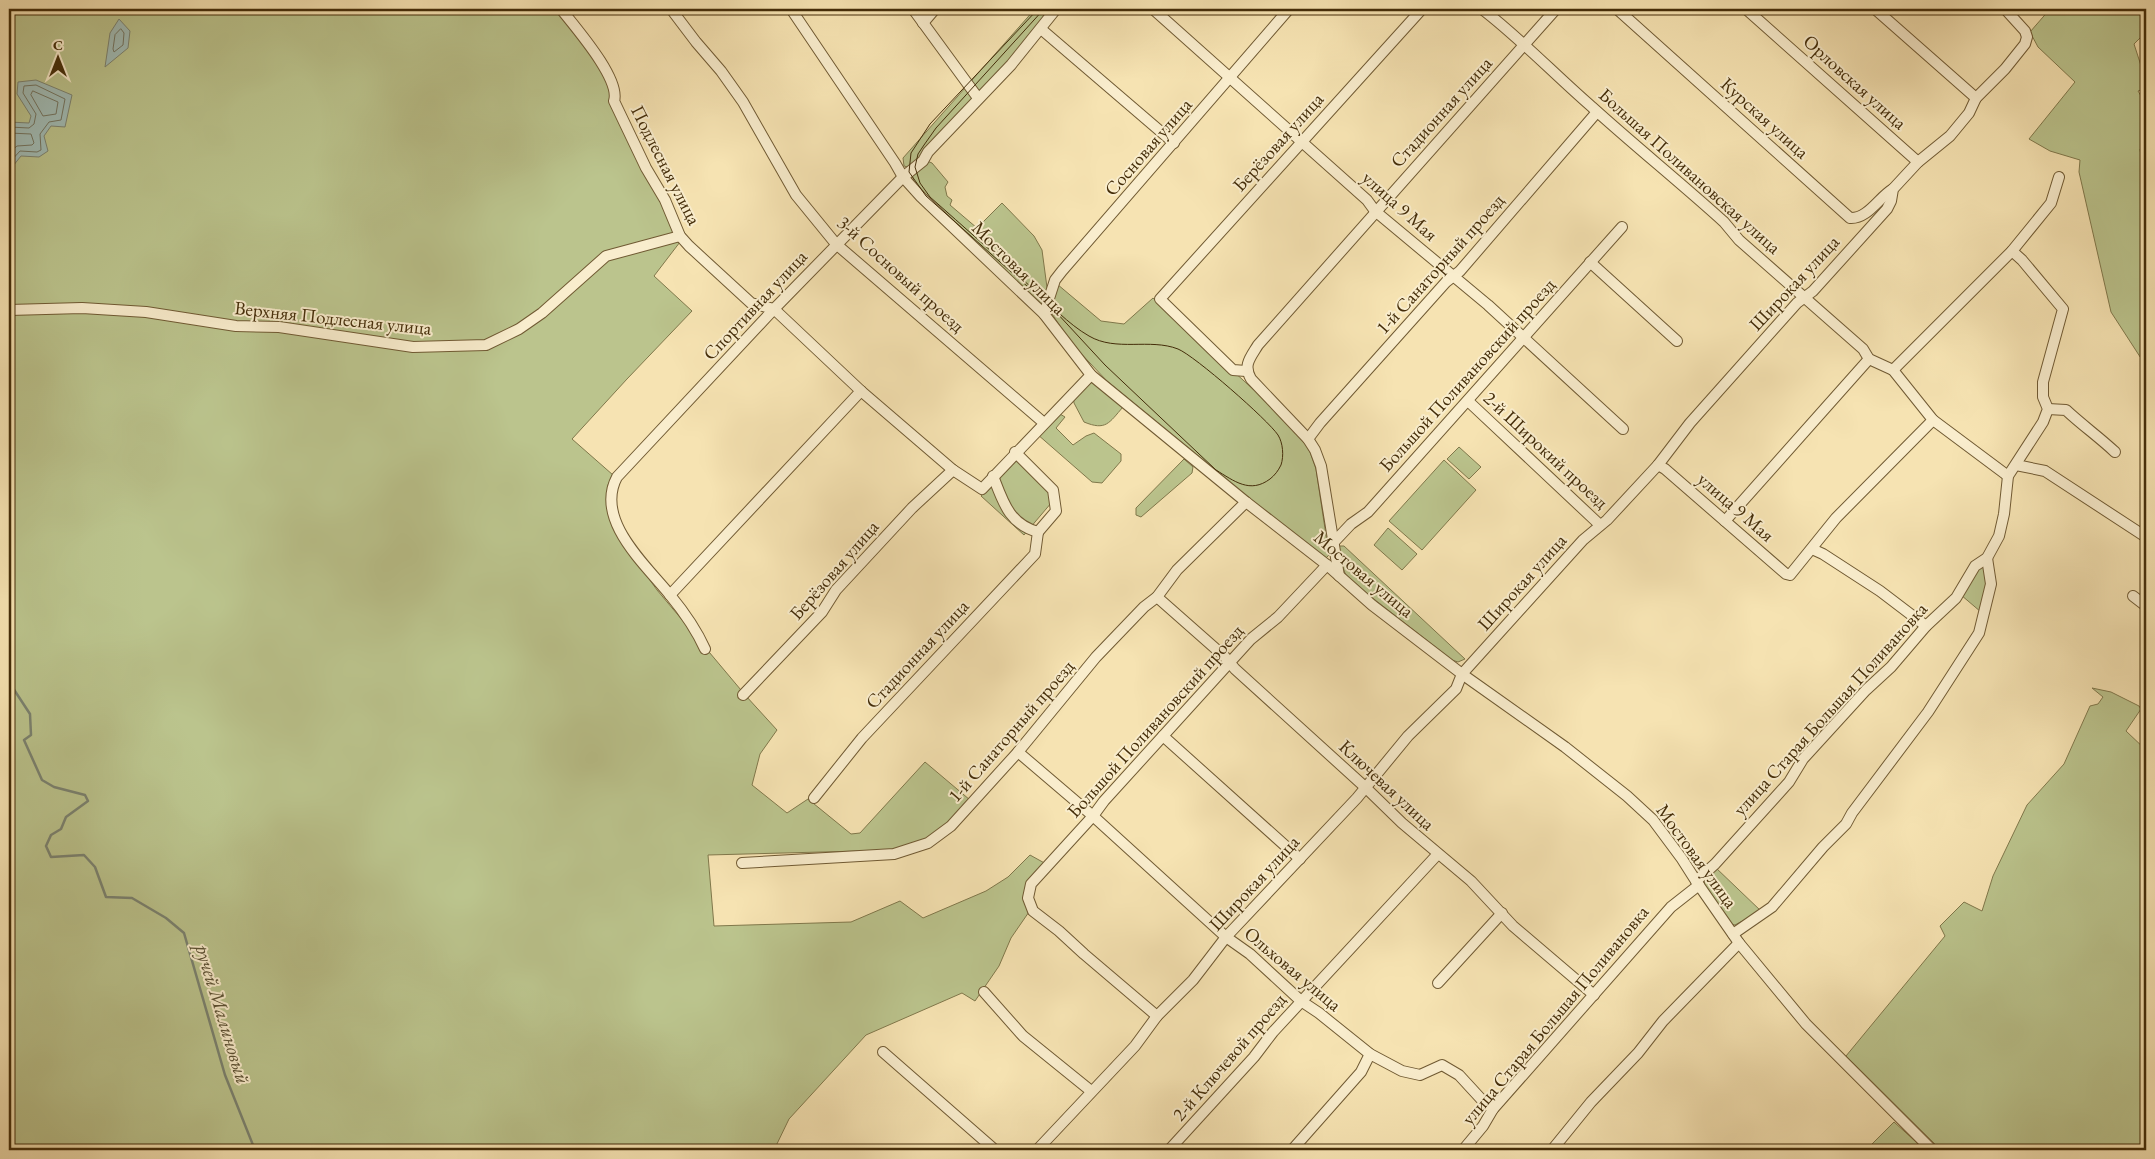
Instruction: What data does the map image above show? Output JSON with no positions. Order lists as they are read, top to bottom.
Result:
{
  "streets": {
    "street": [
      "Орловская улица",
      "Стадионная улица",
      "Курская улица",
      "Берёзовая улица",
      "Сосновая улица",
      "Подлесная улица",
      "Большая Поливановская улица",
      "улица 9 Мая",
      "1-й Санаторный проезд",
      "Мостовая улица",
      "3-й Сосновый проезд",
      "Широкая улица",
      "Спортивная улица",
      "Верхняя Подлесная улица",
      "Большой Поливановский проезд",
      "2-й Широкий проезд",
      "улица Старая Большая Поливановка",
      "Ключевая улица",
      "Ольховая улица",
      "2-й Ключевой проезд"
    ]
  },
  "crossings": [
    ["Орловская улица", "Широкая улица"],
    ["Стадионная улица", "Берёзовая улица"],
    ["Стадионная улица", "Большая Поливановская улица"],
    ["Стадионная улица", "улица 9 Мая"],
    ["Курская улица", "Широкая улица"],
    ["Берёзовая улица", "Подлесная улица"],
    ["Берёзовая улица", "улица 9 Мая"],
    ["Сосновая улица", "улица 9 Мая"],
    ["Сосновая улица", "Мостовая улица"],
    ["Подлесная улица", "Спортивная улица"],
    ["Подлесная улица", "Верхняя Подлесная улица"],
    ["Большая Поливановская улица", "1-й Санаторный проезд"],
    ["Большая Поливановская улица", "Широкая улица"],
    ["Большая Поливановская улица", "улица Старая Большая Поливановка"],
    ["улица 9 Мая", "1-й Санаторный проезд"],
    ["улица 9 Мая", "Широкая улица"],
    ["улица 9 Мая", "Большой Поливановский проезд"],
    ["1-й Санаторный проезд", "Мостовая улица"],
    ["1-й Санаторный проезд", "Ключевая улица"],
    ["1-й Санаторный проезд", "Ольховая улица"],
    ["Мостовая улица", "Широкая улица"],
    ["Мостовая улица", "Спортивная улица"],
    ["Мостовая улица", "Большой Поливановский проезд"],
    ["Мостовая улица", "улица Старая Большая Поливановка"],
    ["3-й Сосновый проезд", "Спортивная улица"],
    ["Широкая улица", "Большой Поливановский проезд"],
    ["Широкая улица", "2-й Широкий проезд"],
    ["Широкая улица", "Ключевая улица"],
    ["Широкая улица", "Ольховая улица"],
    ["Большой Поливановский проезд", "2-й Широкий проезд"],
    ["Большой Поливановский проезд", "Ключевая улица"],
    ["Большой Поливановский проезд", "Ольховая улица"],
    ["улица Старая Большая Поливановка", "Ключевая улица"],
    ["улица Старая Большая Поливановка", "Ольховая улица"],
    ["Ключевая улица", "2-й Ключевой проезд"],
    ["Ольховая улица", "2-й Ключевой проезд"]
  ],
  "water": ["ручей Малиновый"],
  "north": "top"
}
